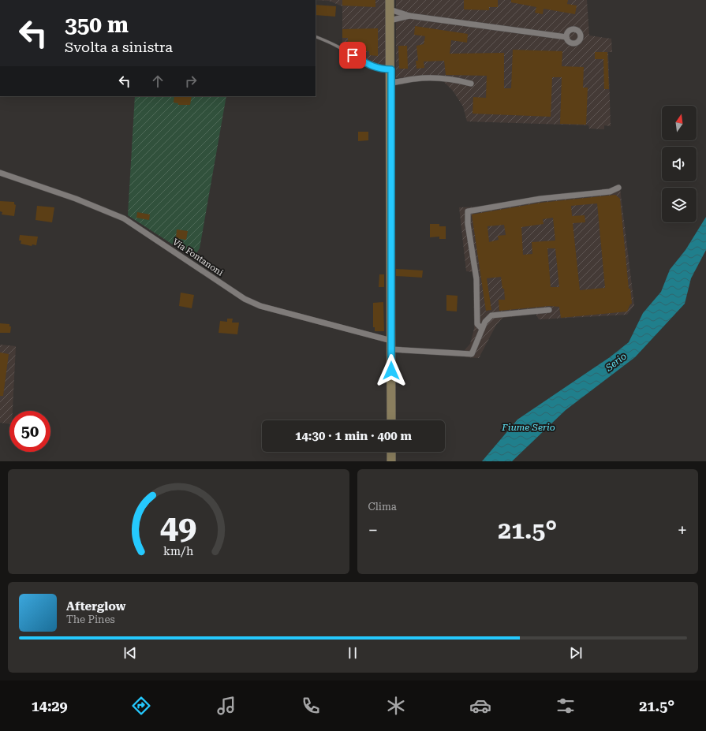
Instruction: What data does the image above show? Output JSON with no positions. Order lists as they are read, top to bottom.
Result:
{
  "streets": {
    "street": ["Via Fontanoni"]
  },
  "water": ["Serio", "Fiume Serio"],
  "north": "top",
  "page": {
    "turn": ["350 m", "Svolta a sinistra"],
    "limit": "50",
    "trip": "14:30 · 1 min · 400 m",
    "tile": "Clima",
    "heat": ["−", "21.5°", "+"],
    "song": ["Afterglow", "The Pines"],
    "tabs": ["14:29", "21.5°"],
    "gauge": ["49", "km/h"]
  }
}
